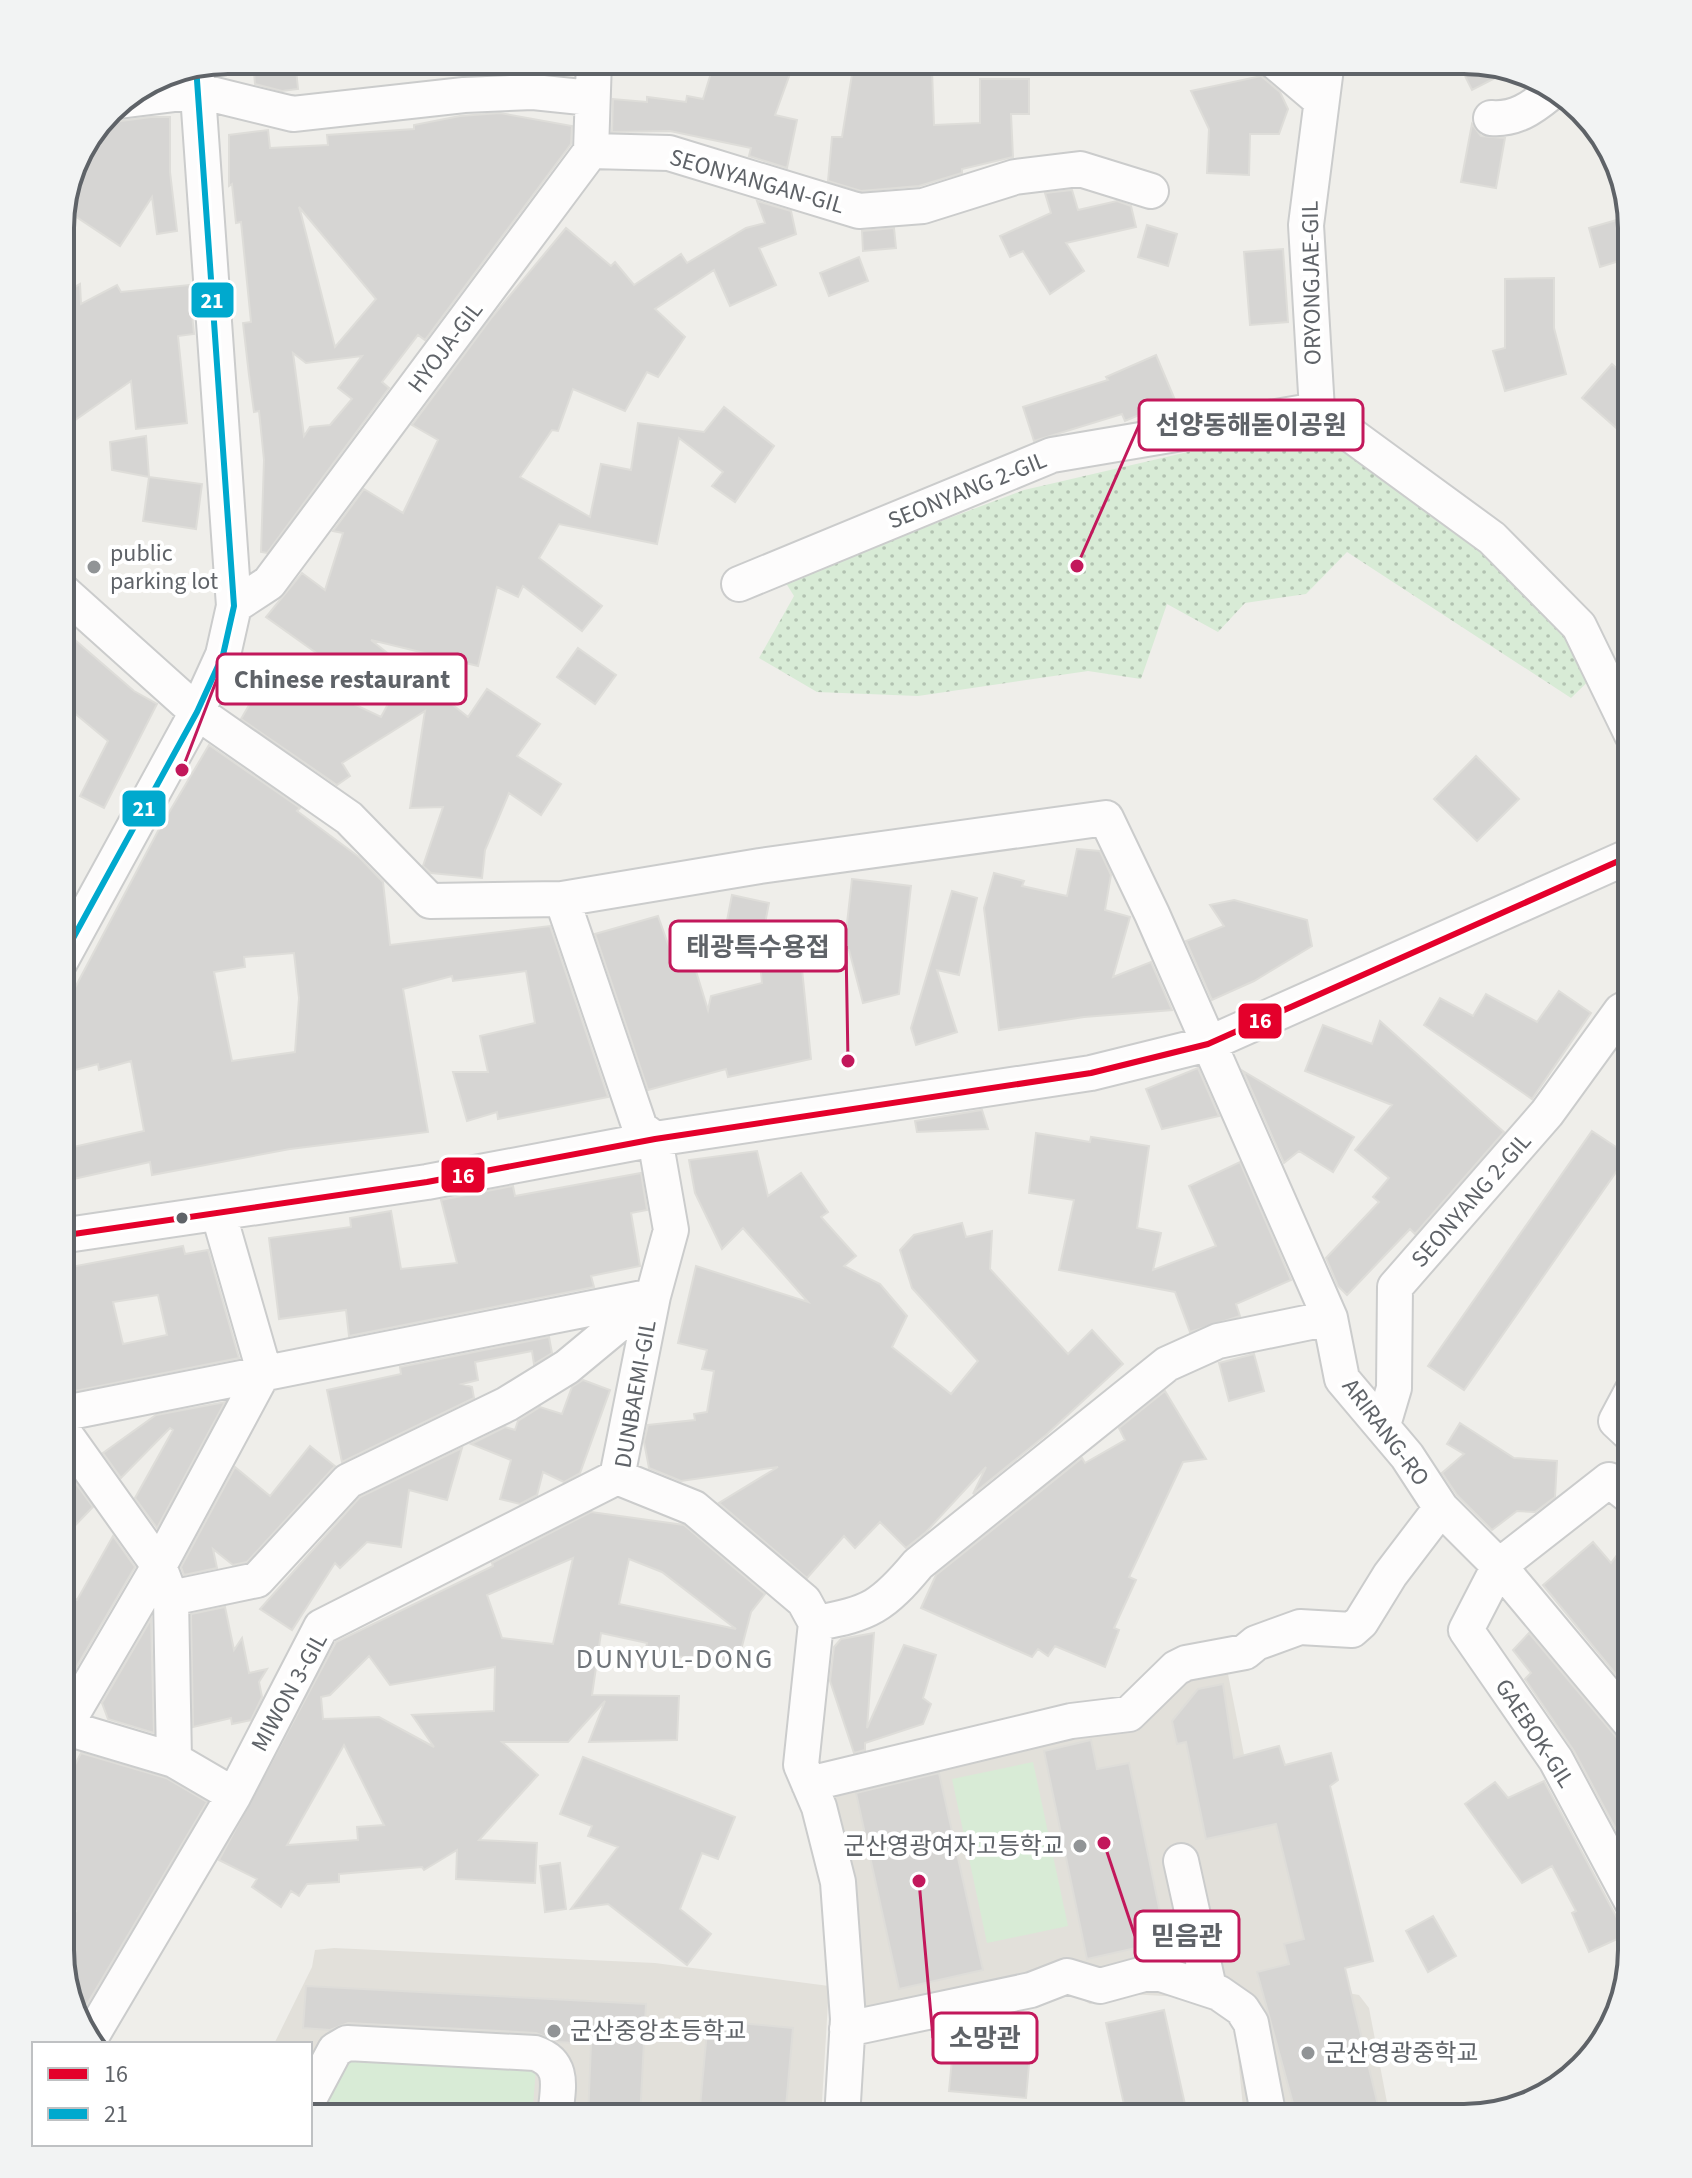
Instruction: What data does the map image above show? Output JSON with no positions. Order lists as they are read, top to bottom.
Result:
{
  "streets": {
    "street": [
      "SEONYANGAN-GIL",
      "ORYONGJAE-GIL",
      "HYOJA-GIL",
      "SEONYANG 2-GIL",
      "DUNBAEMI-GIL",
      "ARIRANG-RO",
      "MIWON 3-GIL",
      "GAEBOK-GIL"
    ]
  },
  "crossings": [
    ["SEONYANGAN-GIL", "HYOJA-GIL"],
    ["ORYONGJAE-GIL", "SEONYANG 2-GIL"],
    ["SEONYANG 2-GIL", "ARIRANG-RO"],
    ["DUNBAEMI-GIL", "MIWON 3-GIL"],
    ["ARIRANG-RO", "GAEBOK-GIL"]
  ],
  "districts": ["DUNYUL-DONG"],
  "places": [
    "선양동해돋이공원",
    "public parking lot",
    "Chinese restaurant",
    "태광특수용접",
    "믿음관",
    "군산영광여자고등학교",
    "소망관",
    "군산중앙초등학교",
    "군산영광중학교"
  ],
  "lines": ["transit line 21", "transit line 16"],
  "legend": ["16", "21"]
}
